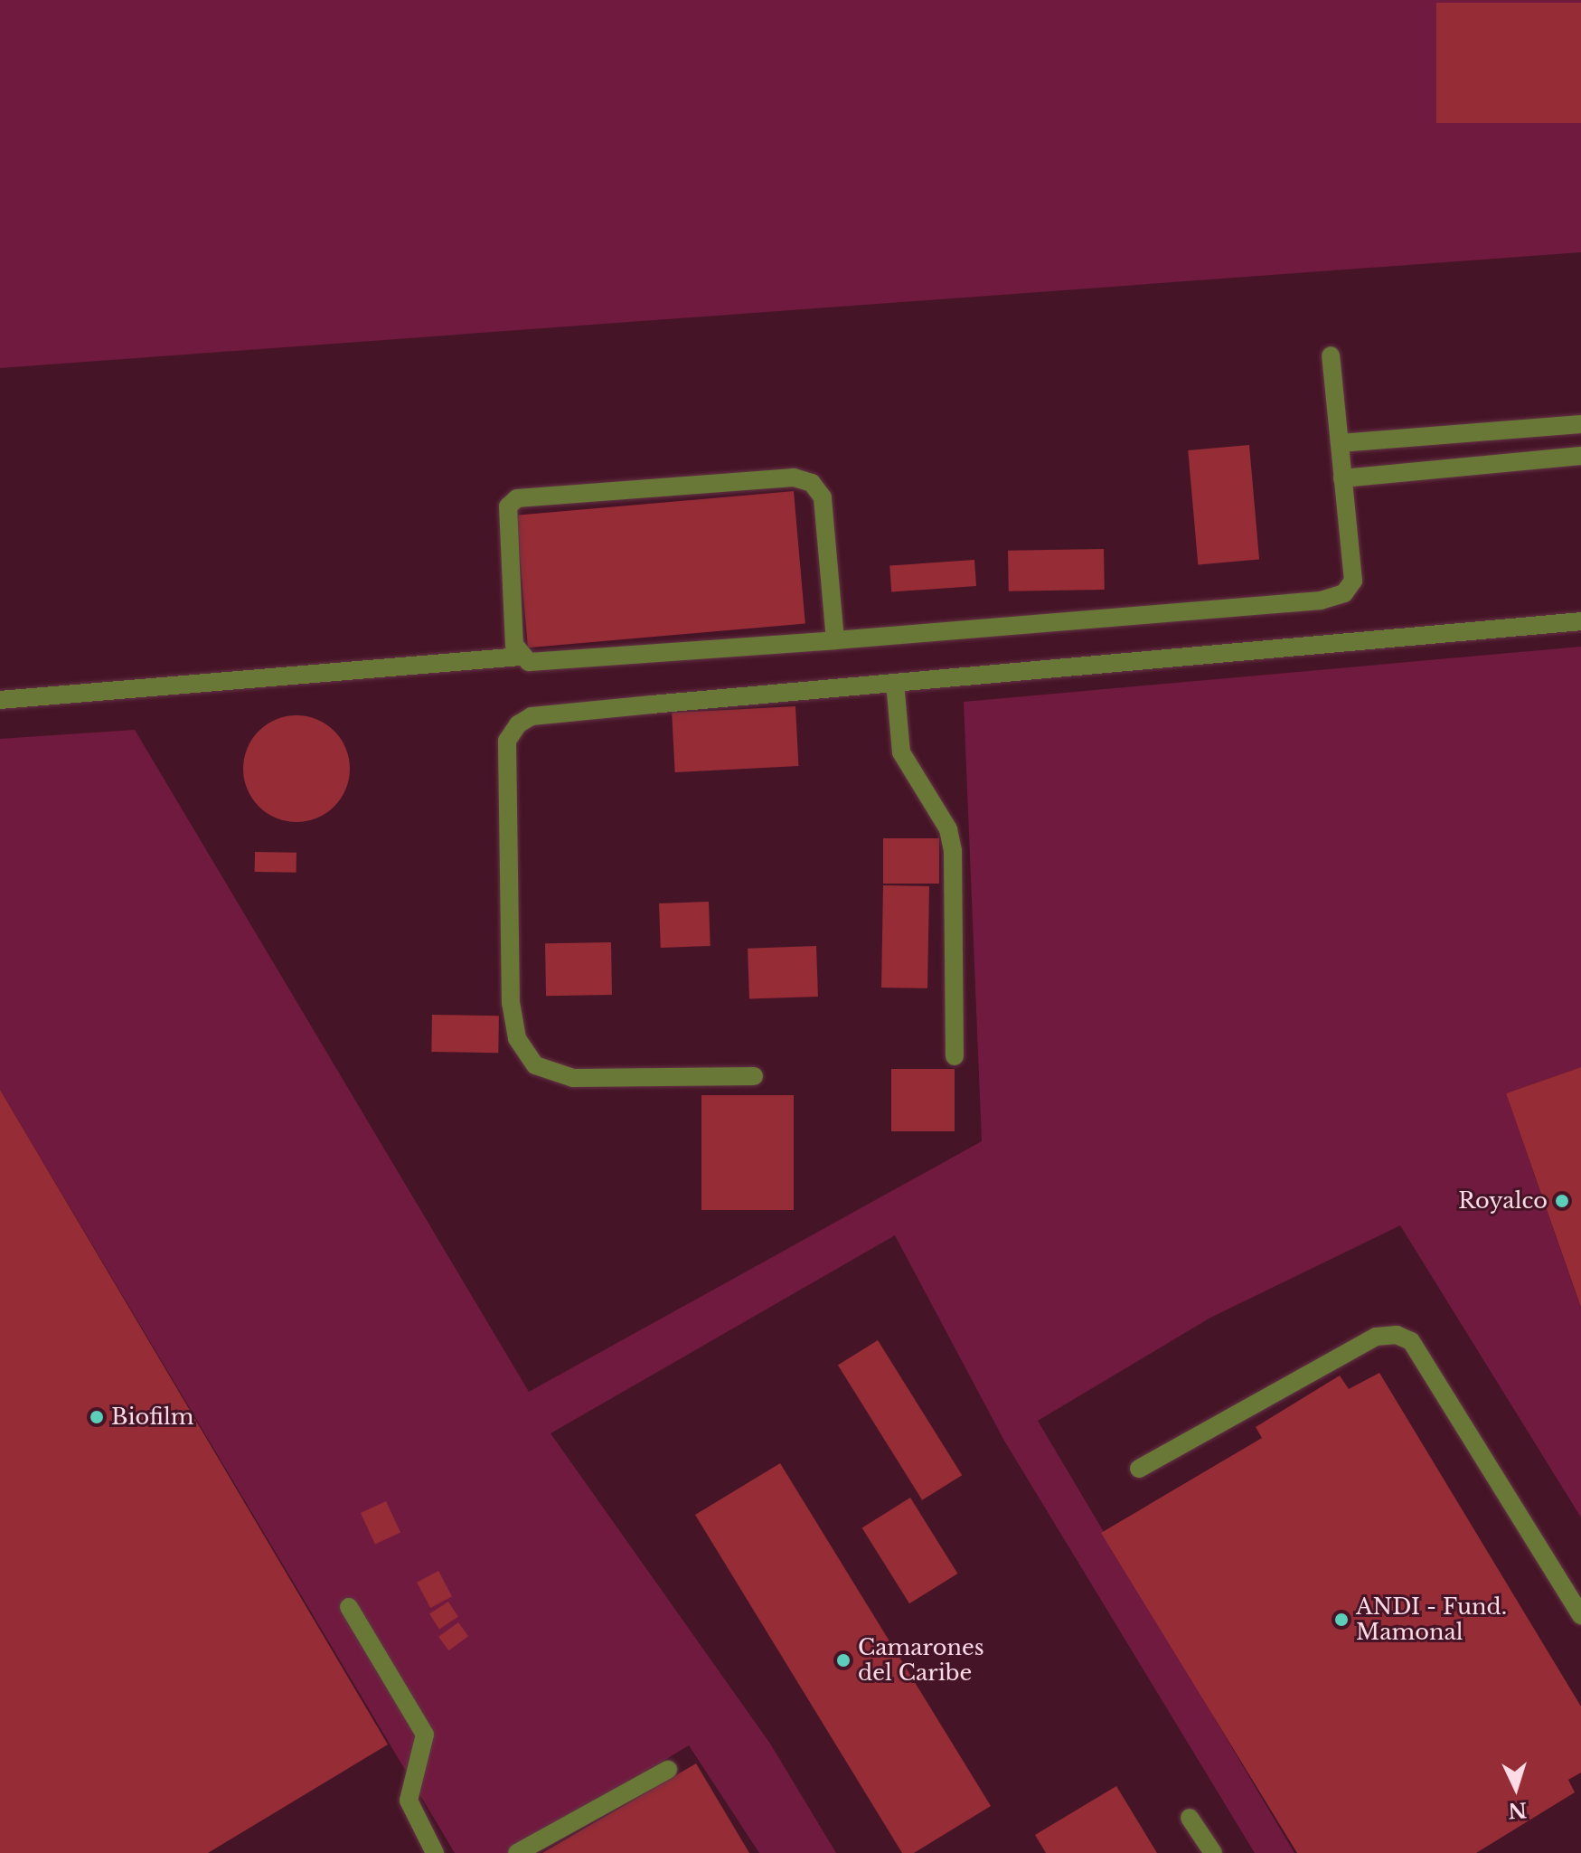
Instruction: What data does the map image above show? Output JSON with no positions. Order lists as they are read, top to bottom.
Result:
{
  "places": [
    "Royalco",
    "Biofilm",
    "ANDI - Fund. Mamonal",
    "Camarones del Caribe"
  ],
  "north": "bottom"
}
